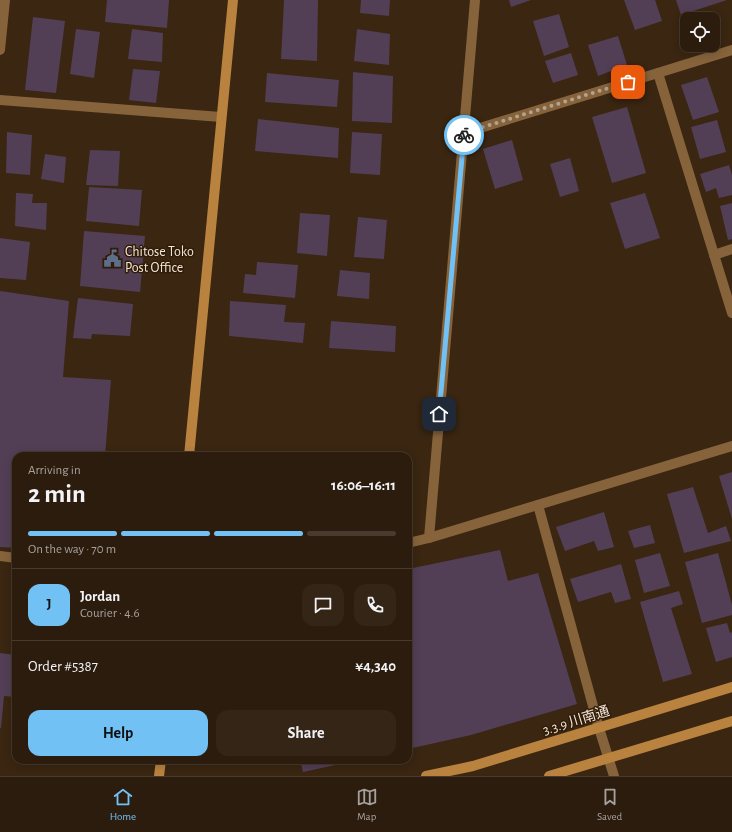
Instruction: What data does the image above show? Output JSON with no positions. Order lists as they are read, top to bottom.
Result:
{
  "streets": {
    "street": ["3.3.9 川南通"]
  },
  "places": {
    "public building": ["Chitose Toko Post Office"]
  },
  "page": {
    "heading": ["2 min", "Arriving in", "16:06–16:11"],
    "panel": [
      "Jordan",
      "Courier · 4.6",
      "Order #5387",
      "¥4,340"
    ],
    "bar": "On the way · 70 m",
    "round": "J",
    "buttons": ["Help", "Share"],
    "tabs": ["Home", "Map", "Saved"]
  }
}
